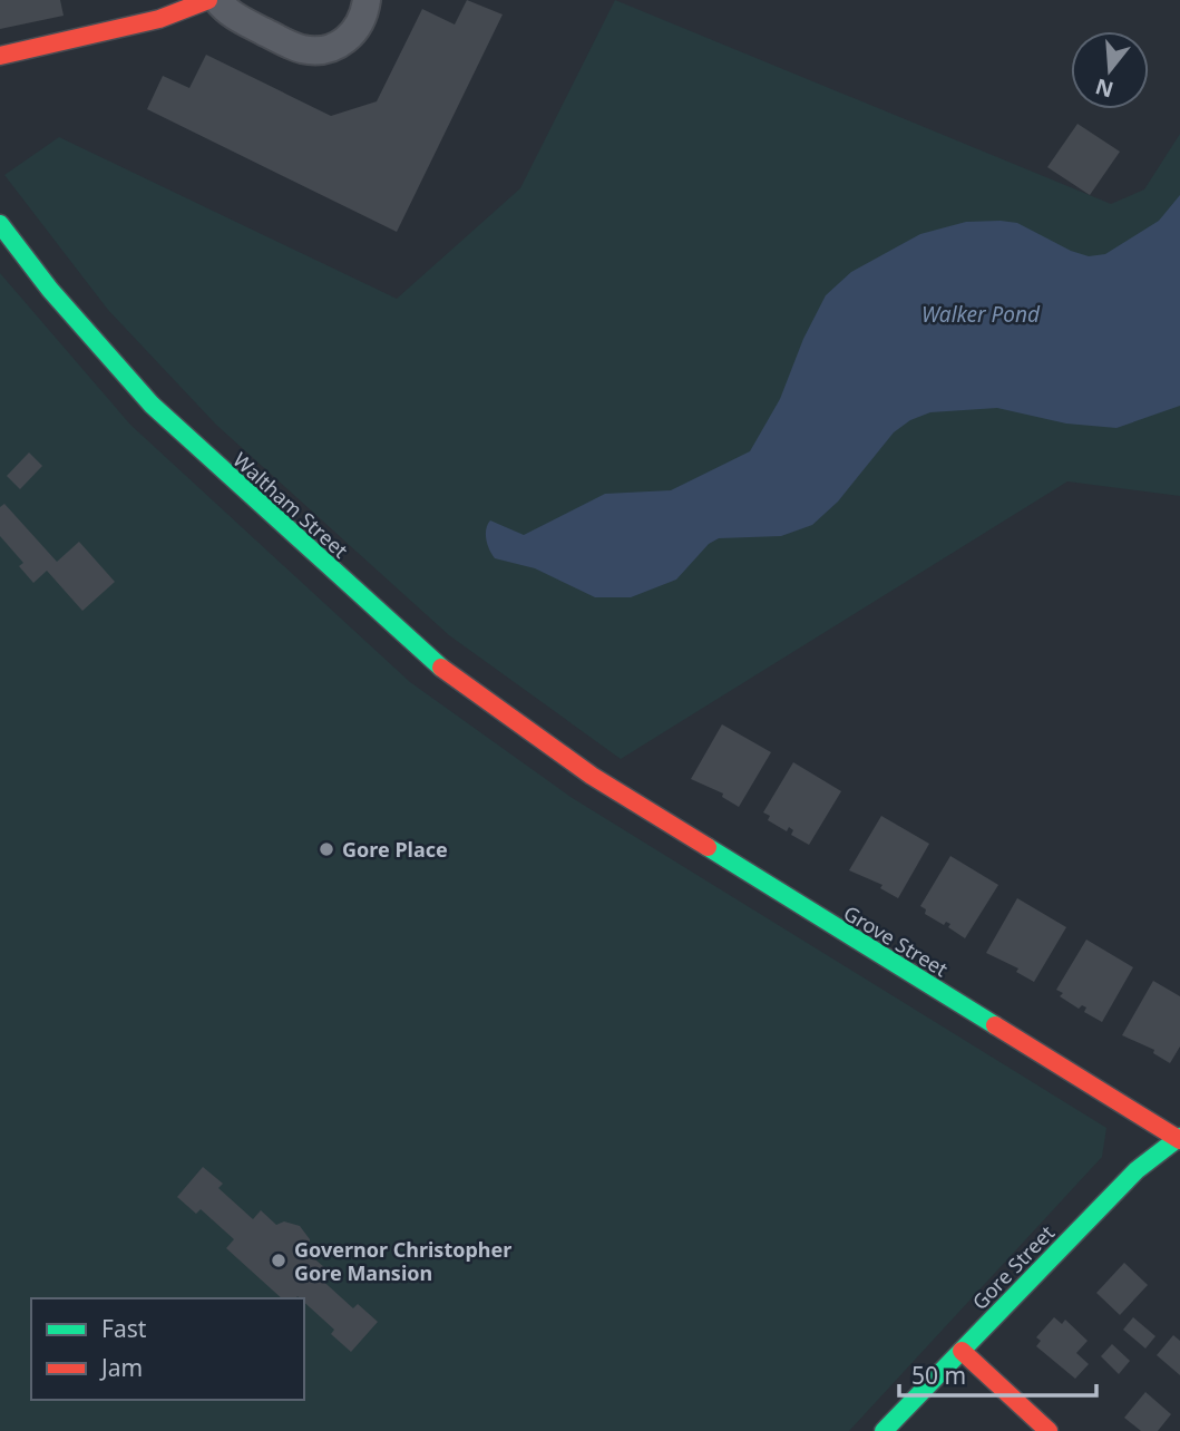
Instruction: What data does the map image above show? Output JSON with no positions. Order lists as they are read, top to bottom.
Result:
{
  "streets": {
    "street": ["Waltham Street", "Grove Street", "Gore Street"]
  },
  "crossings": [
    ["Waltham Street", "Grove Street"],
    ["Grove Street", "Gore Street"]
  ],
  "water": ["Walker Pond"],
  "places": ["Gore Place", "Governor Christopher Gore Mansion"],
  "legend": ["Fast", "Jam"],
  "scale_bar": "50 m",
  "north": "bottom"
}
